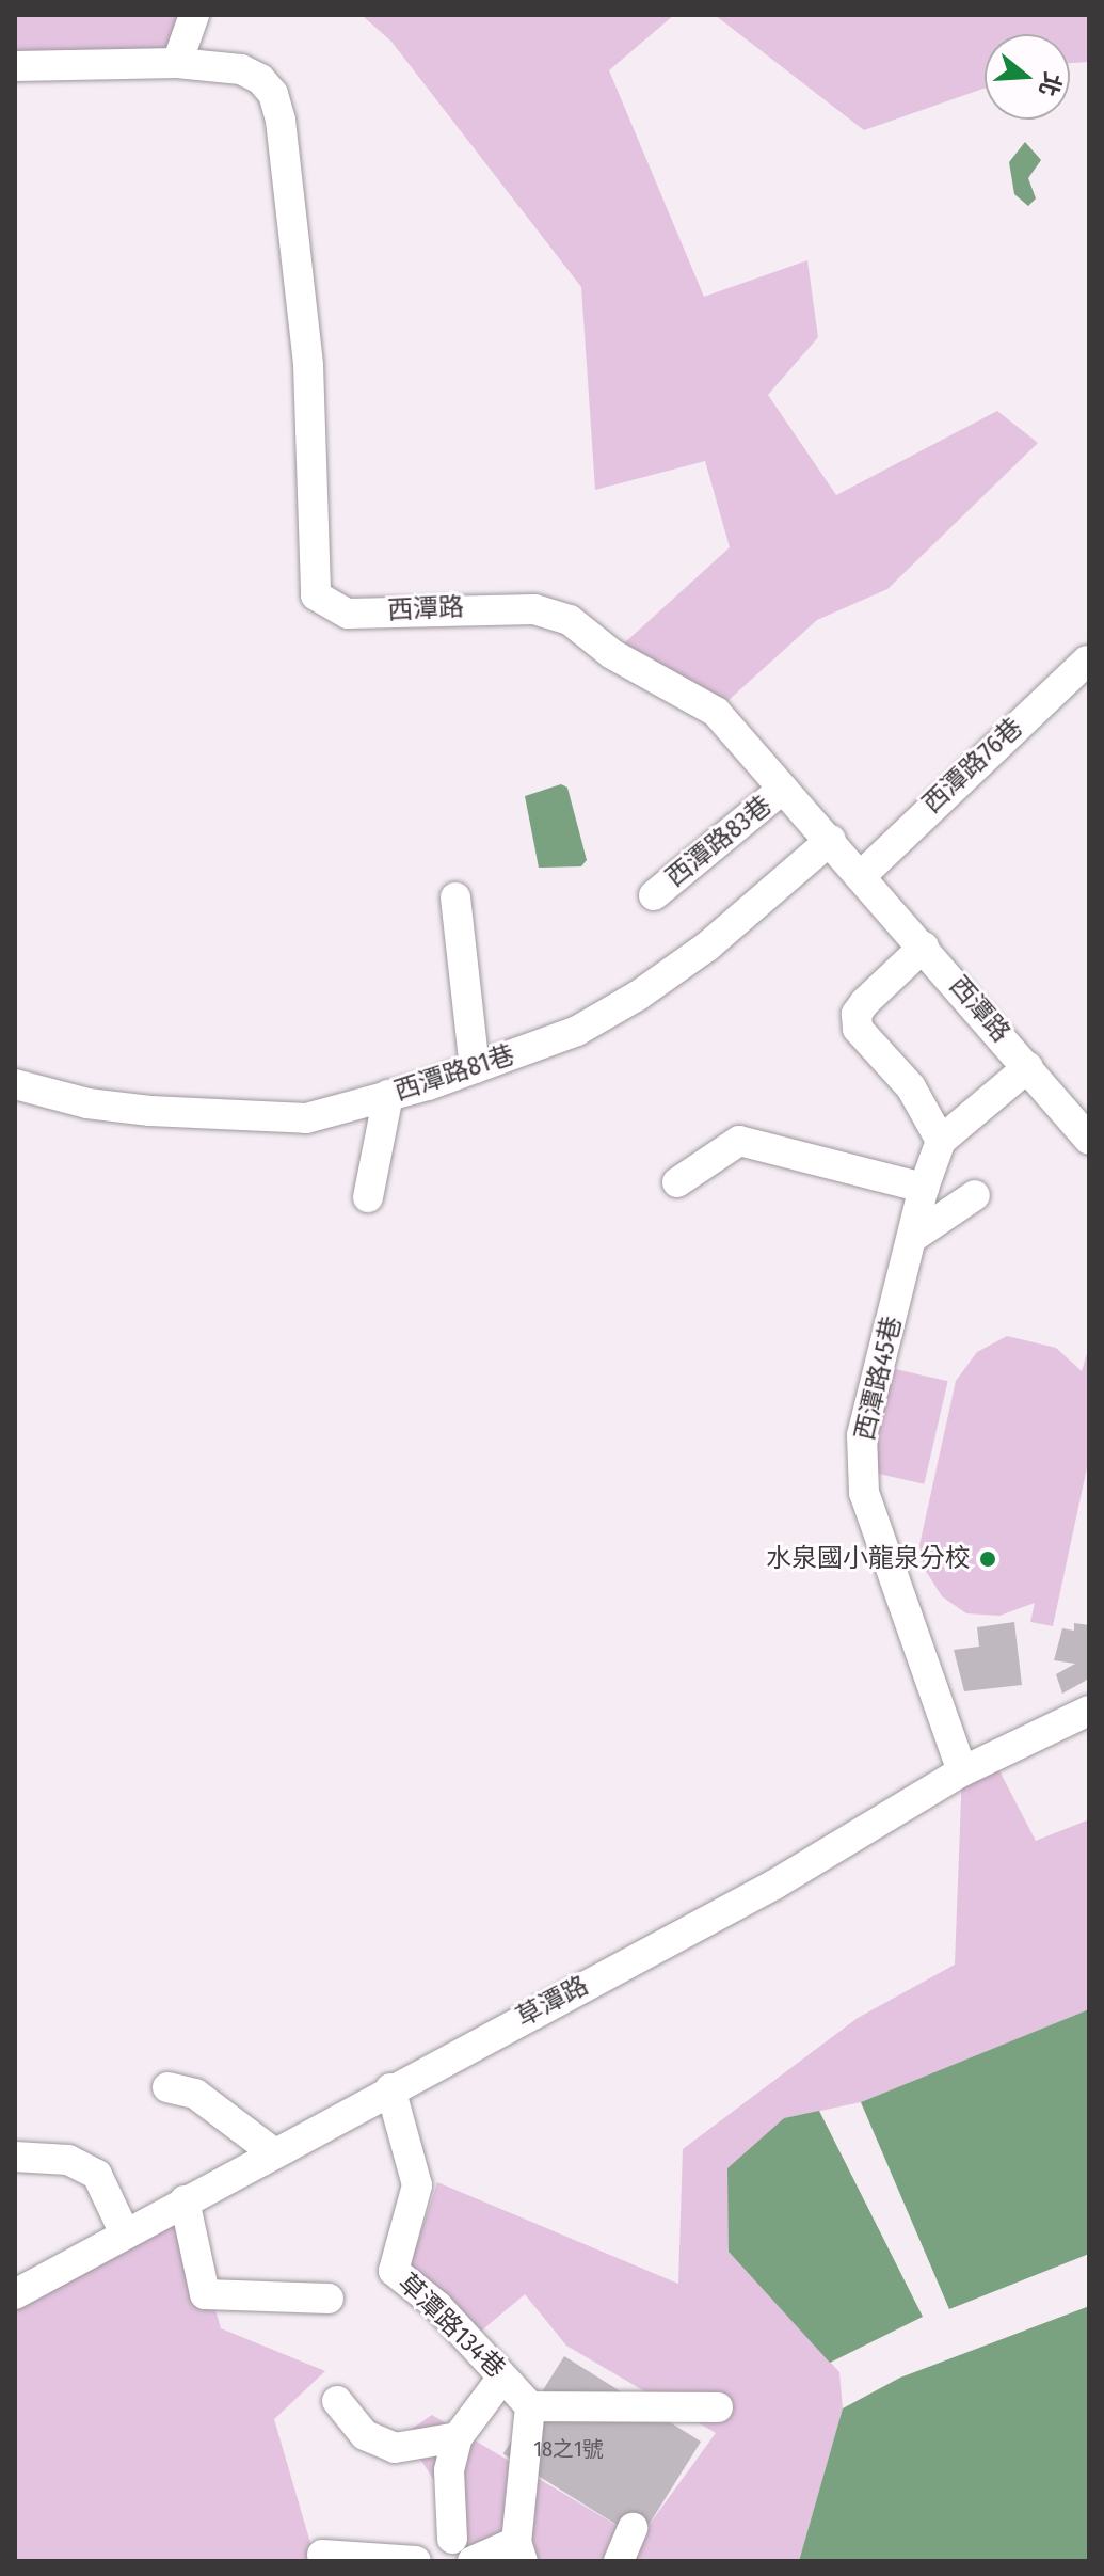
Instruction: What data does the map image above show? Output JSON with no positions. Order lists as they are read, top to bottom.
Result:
{
  "streets": {
    "street": [
      "西潭路",
      "西潭路76巷",
      "西潭路83巷",
      "西潭路81巷",
      "西潭路45巷",
      "草潭路",
      "草潭路134巷"
    ]
  },
  "crossings": [
    ["西潭路", "西潭路76巷"],
    ["西潭路", "西潭路83巷"],
    ["西潭路", "西潭路81巷"],
    ["西潭路", "西潭路45巷"],
    ["西潭路45巷", "草潭路"],
    ["草潭路", "草潭路134巷"]
  ],
  "places": ["水泉國小龍泉分校"],
  "house_numbers": ["18之1號"],
  "north": "right"
}
